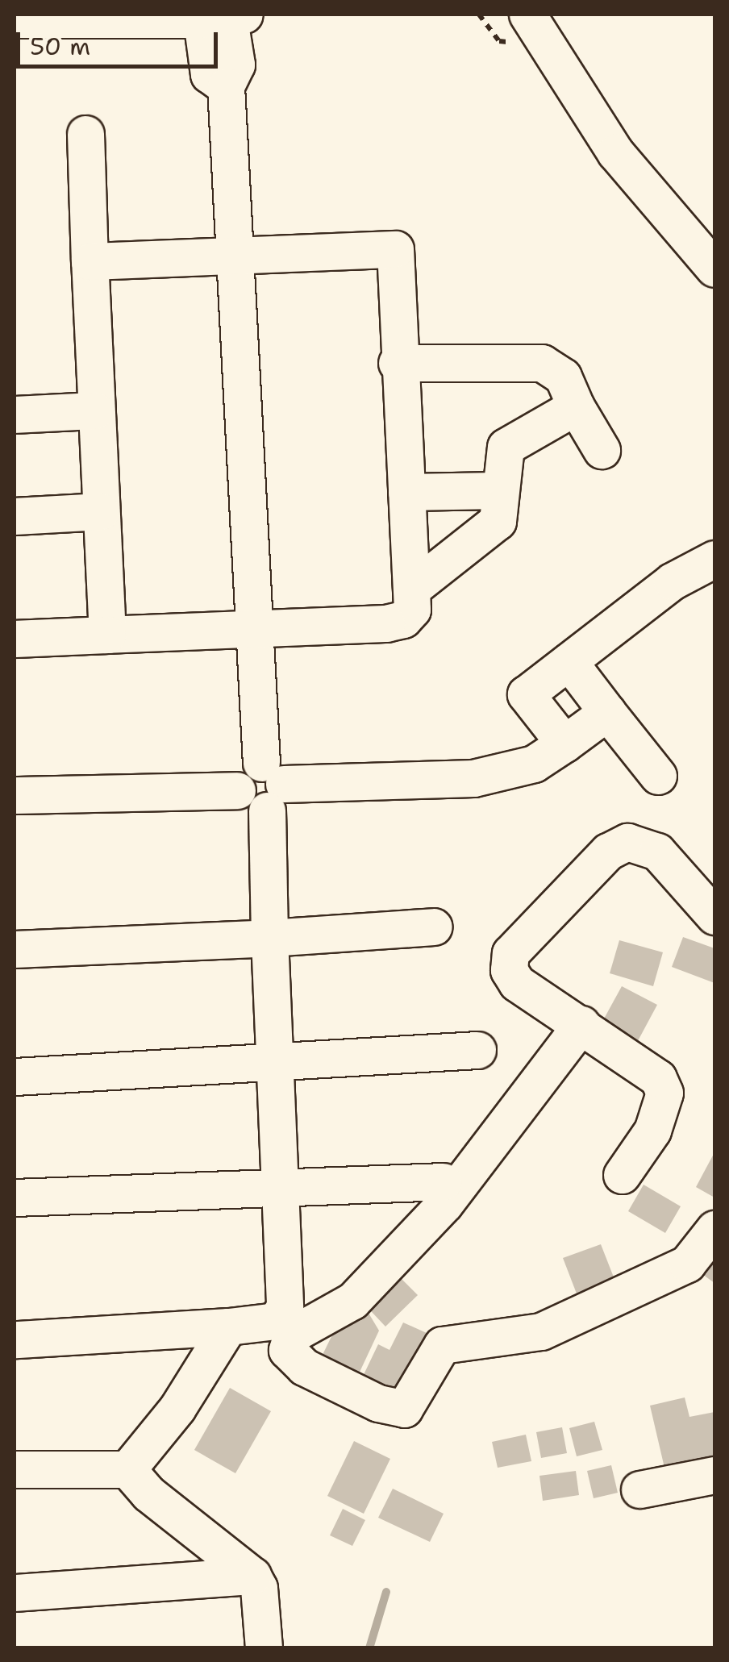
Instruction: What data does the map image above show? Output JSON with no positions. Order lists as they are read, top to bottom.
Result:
{
  "scale_bar": "50 m"
}
